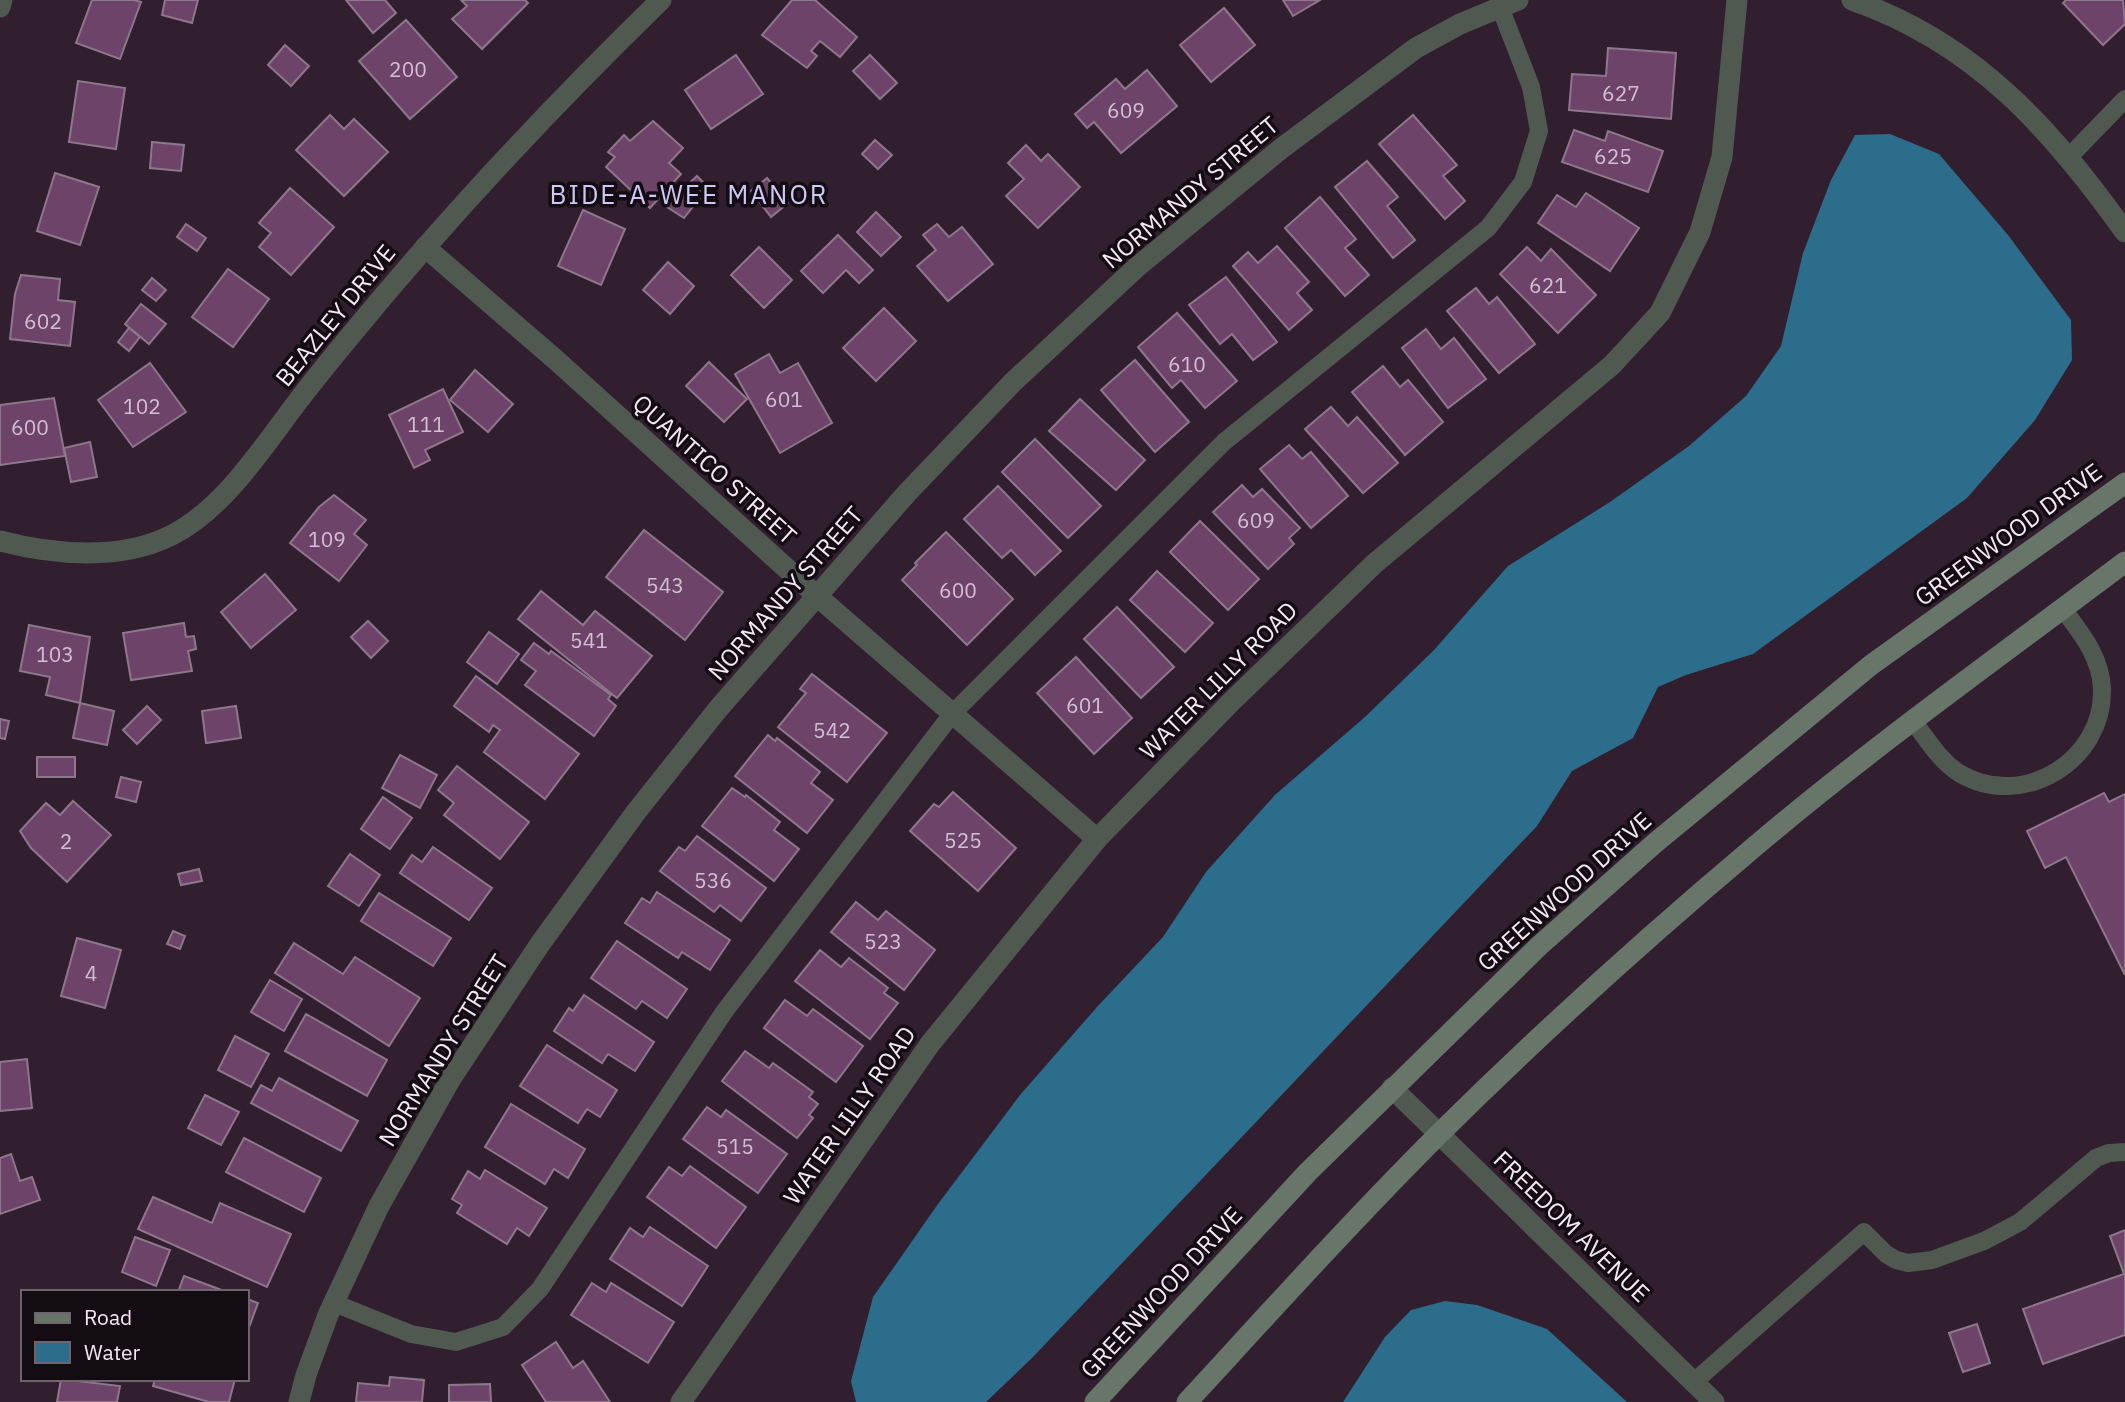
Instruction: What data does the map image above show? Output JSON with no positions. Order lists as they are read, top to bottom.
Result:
{
  "streets": {
    "street": [
      "NORMANDY STREET",
      "BEAZLEY DRIVE",
      "QUANTICO STREET",
      "GREENWOOD DRIVE",
      "WATER LILLY ROAD",
      "FREEDOM AVENUE"
    ]
  },
  "crossings": [
    ["NORMANDY STREET", "QUANTICO STREET"],
    ["BEAZLEY DRIVE", "QUANTICO STREET"],
    ["QUANTICO STREET", "WATER LILLY ROAD"],
    ["GREENWOOD DRIVE", "FREEDOM AVENUE"]
  ],
  "districts": ["BIDE-A-WEE MANOR"],
  "house_numbers": [
    "200",
    "627",
    "609",
    "625",
    "621",
    "602",
    "610",
    "601",
    "102",
    "111",
    "600",
    "609",
    "109",
    "543",
    "600",
    "541",
    "103",
    "601",
    "542",
    "525",
    "2",
    "536",
    "523",
    "4",
    "515"
  ],
  "legend": ["Road", "Water"]
}
